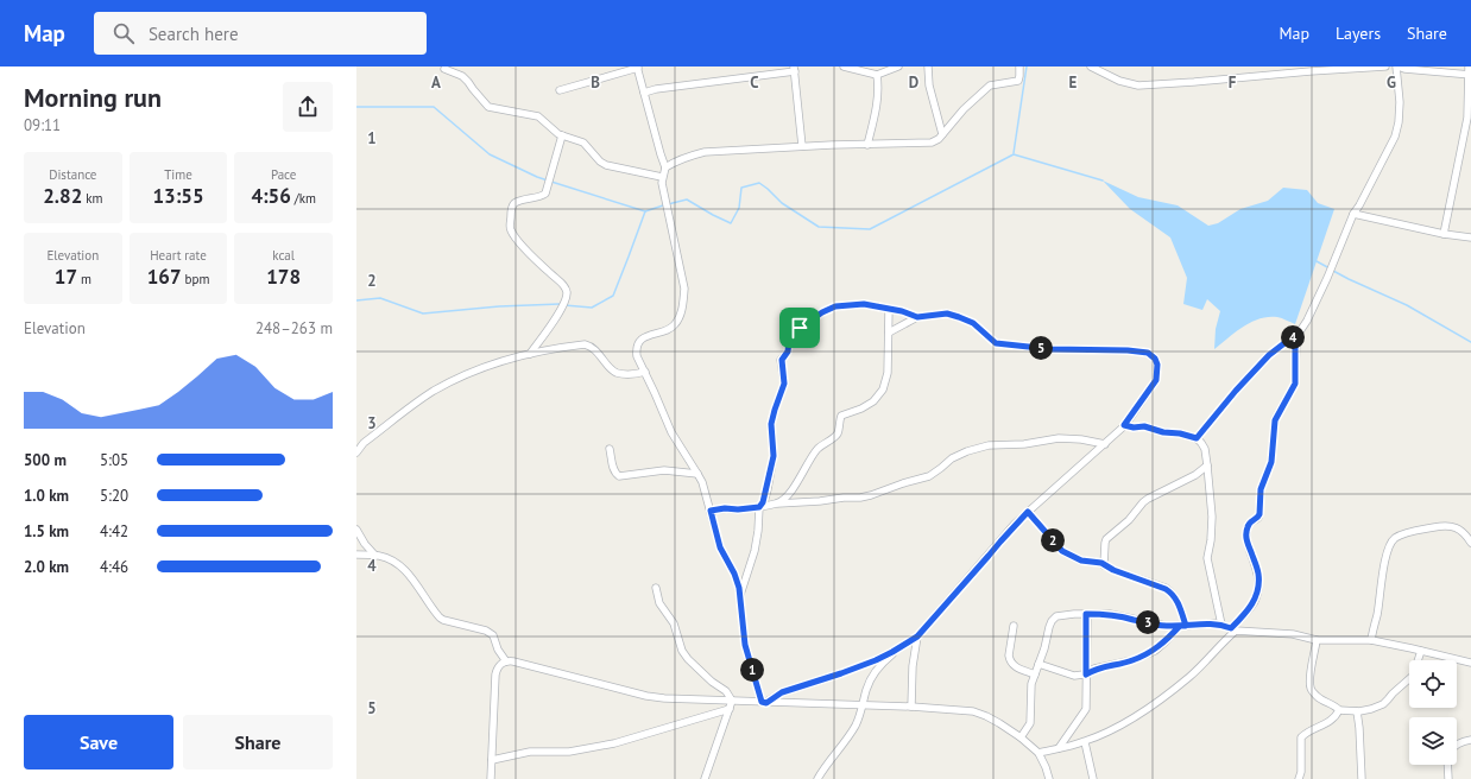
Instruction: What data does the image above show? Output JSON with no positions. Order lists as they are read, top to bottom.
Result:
{
  "page": {
    "header": "Map",
    "search": "Search here",
    "nav": ["Map", "Layers", "Share"],
    "heading": ["Morning run", "09:11"],
    "stats": [
      ["Distance", "2.82 km"],
      ["Time", "13:55"],
      ["Pace", "4:56 /km"],
      ["Elevation", "17 m"],
      ["Heart rate", "167 bpm"],
      ["kcal", "178"]
    ],
    "chart": ["Elevation", "248–263 m"],
    "pins": [
      "4",
      "5",
      "2",
      "3",
      "1"
    ],
    "list": [
      {
        "name": "500 m",
        "note": "5:05"
      },
      {
        "name": "1.0 km",
        "note": "5:20"
      },
      {
        "name": "1.5 km",
        "note": "4:42"
      },
      {
        "name": "2.0 km",
        "note": "4:46"
      }
    ],
    "buttons": ["Save", "Share"]
  },
  "grid": {
    "columns": [
      "A",
      "B",
      "C",
      "D",
      "E",
      "F",
      "G"
    ],
    "rows": [
      "1",
      "2",
      "3",
      "4",
      "5"
    ]
  }
}
